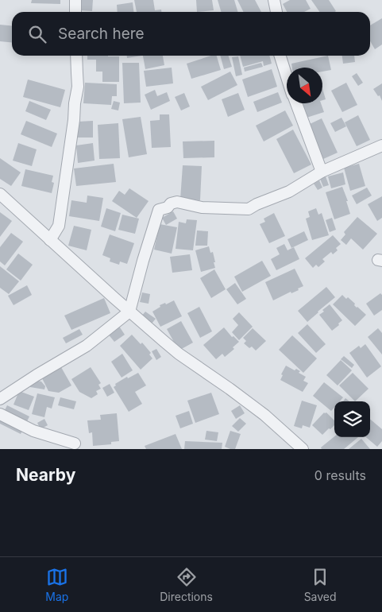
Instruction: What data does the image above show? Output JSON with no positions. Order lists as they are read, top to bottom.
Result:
{
  "north": "bottom right",
  "page": {
    "search": "Search here",
    "heading": ["Nearby", "0 results"],
    "nav": ["Map", "Directions", "Saved"]
  }
}
